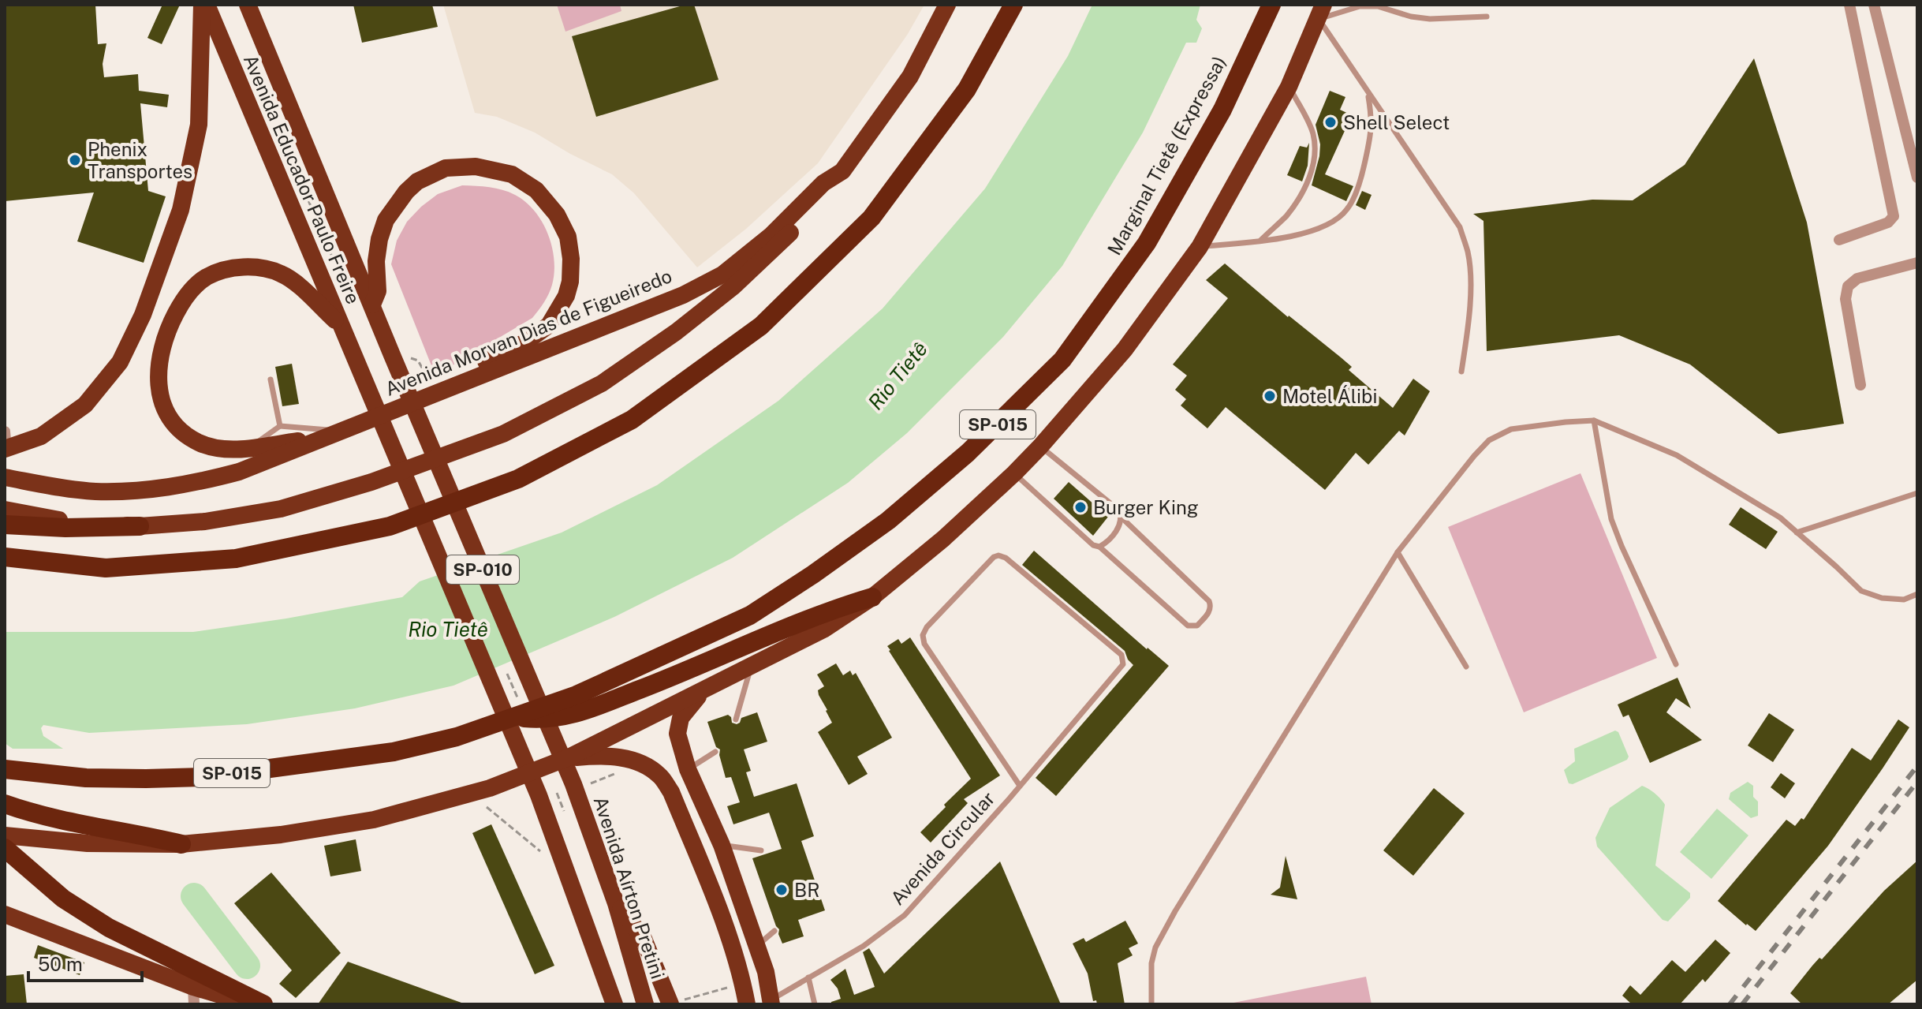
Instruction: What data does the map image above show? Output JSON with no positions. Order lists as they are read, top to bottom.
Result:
{
  "streets": {
    "highway": [
      "Marginal Tietê (Expressa)",
      "Avenida Educador Paulo Freire",
      "Avenida Morvan Dias de Figueiredo",
      "SP-015",
      "SP-010",
      "Avenida Aírton Pretini"
    ],
    "lane": ["Avenida Circular"]
  },
  "crossings": [
    ["Marginal Tietê (Expressa)", "SP-015"],
    ["Avenida Educador Paulo Freire", "Avenida Morvan Dias de Figueiredo"],
    ["Avenida Educador Paulo Freire", "SP-010"],
    ["Avenida Educador Paulo Freire", "Avenida Aírton Pretini"],
    ["Avenida Morvan Dias de Figueiredo", "Avenida Aírton Pretini"]
  ],
  "water": ["Rio Tietê"],
  "places": [
    "Shell Select",
    "Phenix Transportes",
    "Motel Álibi",
    "Burger King",
    "BR"
  ],
  "scale_bar": "50 m"
}
